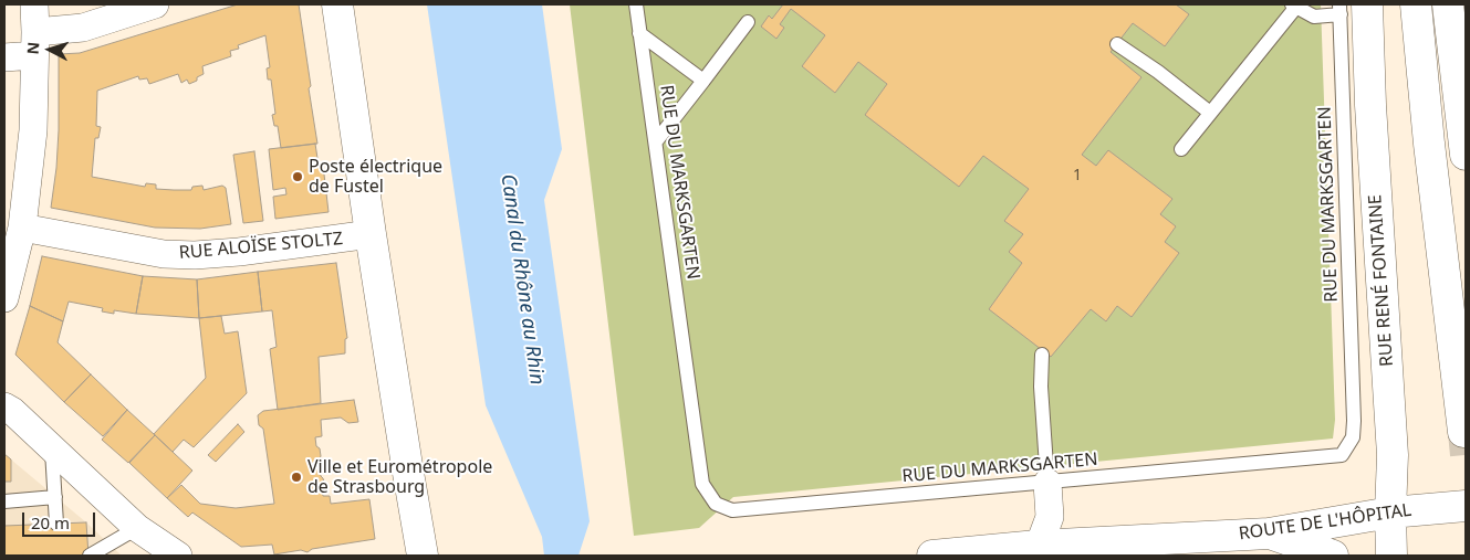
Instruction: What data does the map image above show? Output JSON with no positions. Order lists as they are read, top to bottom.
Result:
{
  "streets": {
    "main road": ["RUE RENÉ FONTAINE", "ROUTE DE L'HÔPITAL"],
    "street": ["RUE ALOÏSE STOLTZ"],
    "lane": ["RUE DU MARKSGARTEN"]
  },
  "crossings": [
    ["RUE DU MARKSGARTEN", "RUE RENÉ FONTAINE"],
    ["RUE RENÉ FONTAINE", "ROUTE DE L'HÔPITAL"]
  ],
  "water": ["Canal du Rhône au Rhin"],
  "places": ["Poste électrique de Fustel", "Ville et Eurométropole de Strasbourg"],
  "house_numbers": ["1"],
  "scale_bar": "20 m",
  "north": "left"
}
